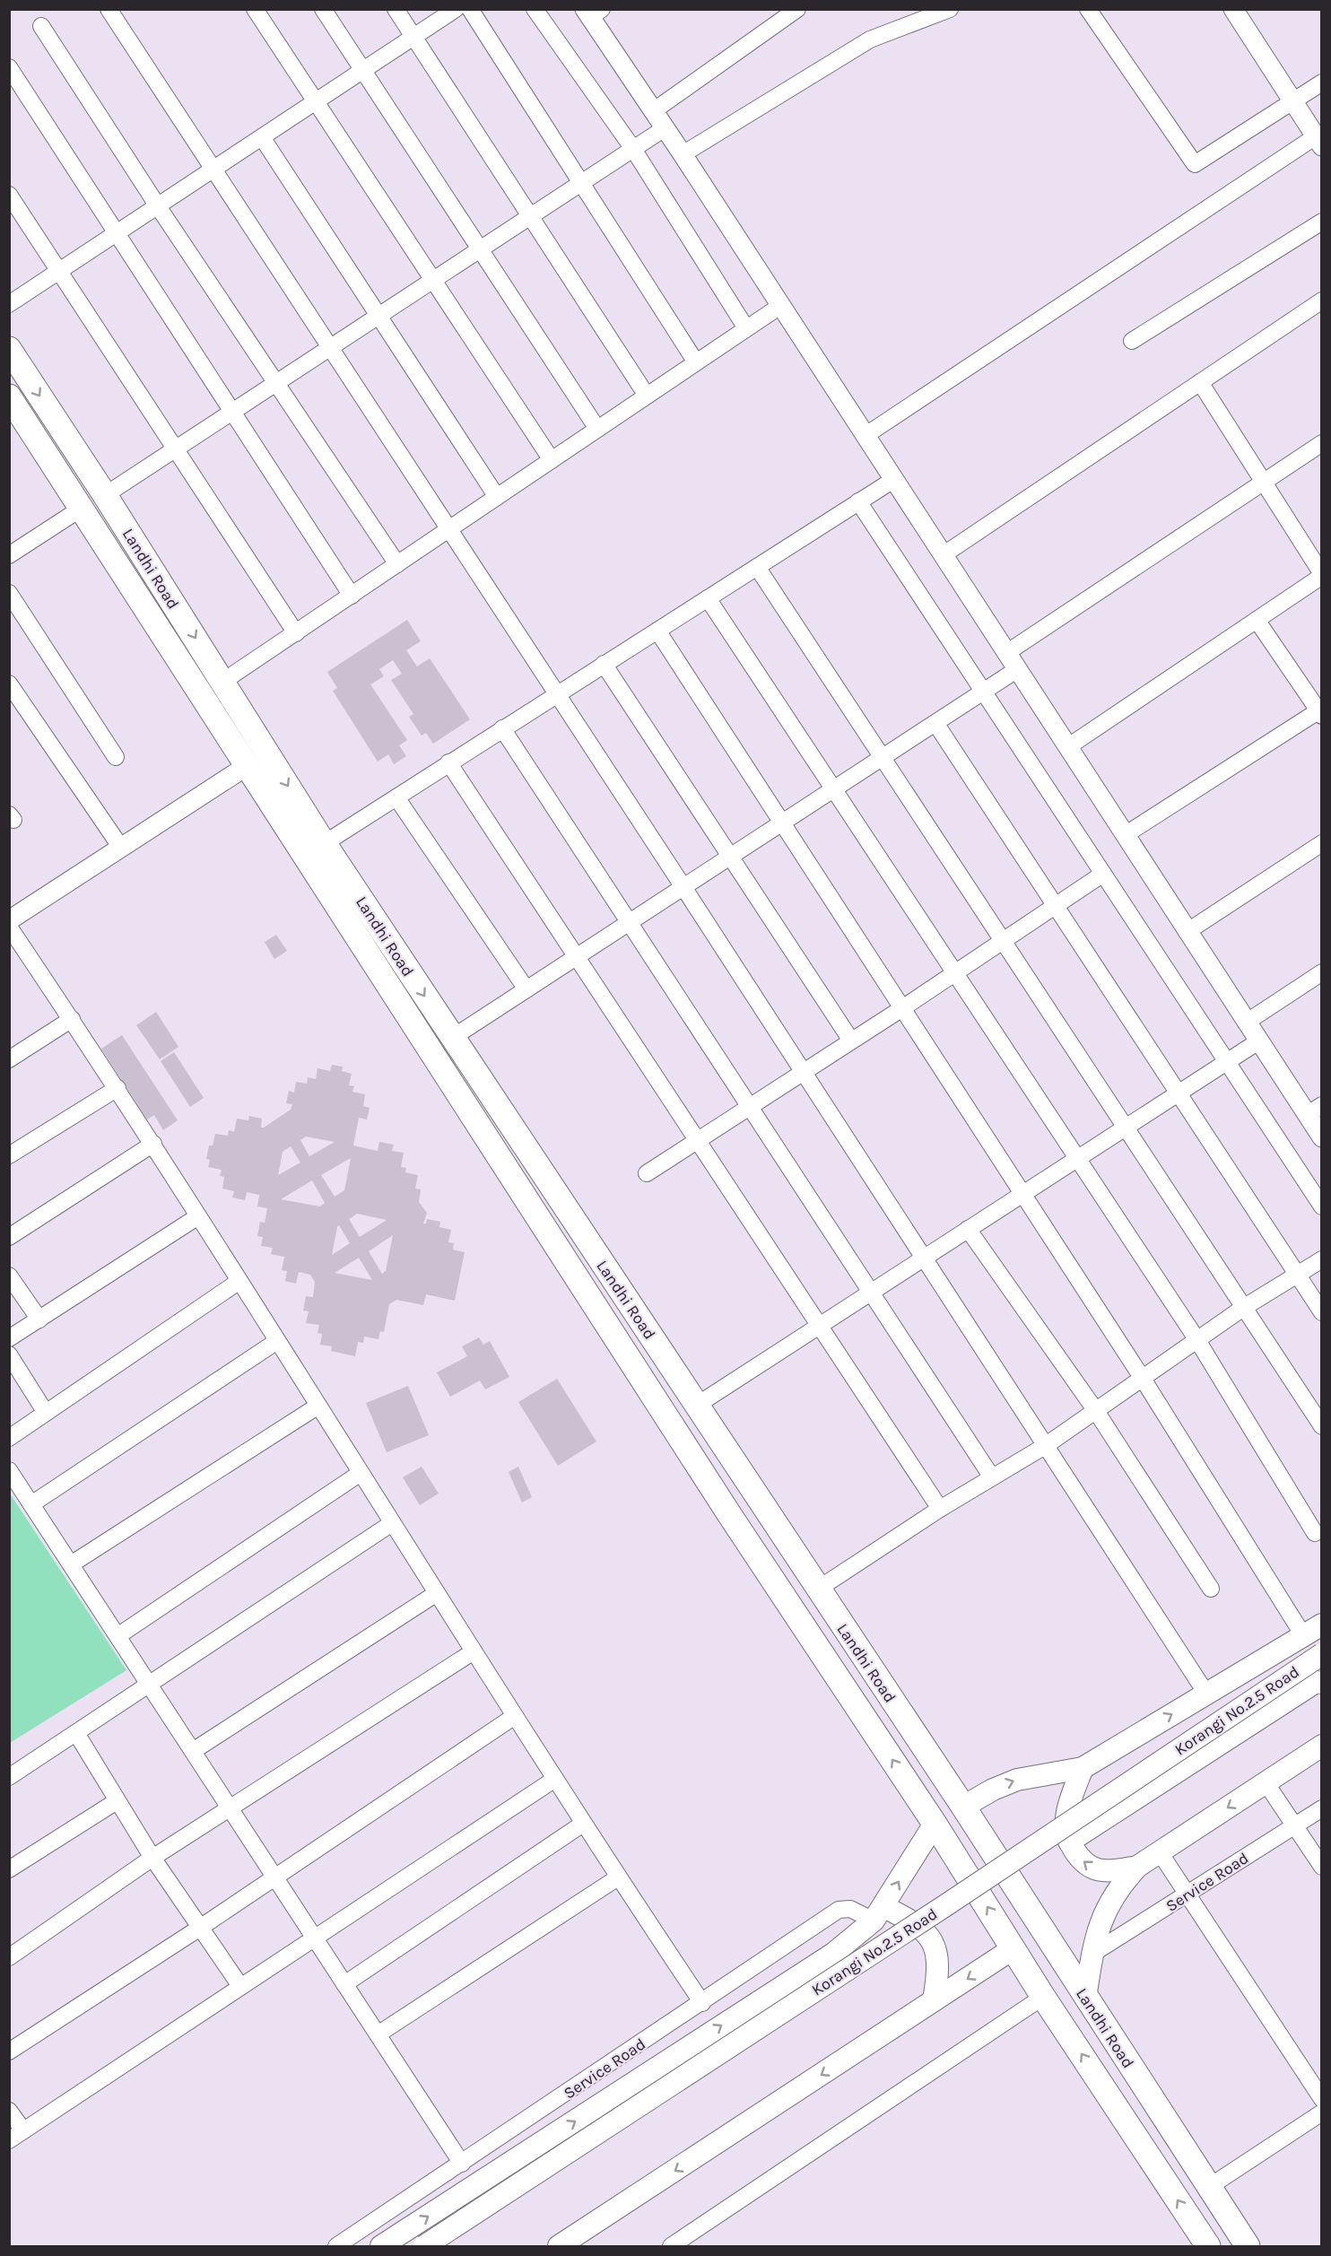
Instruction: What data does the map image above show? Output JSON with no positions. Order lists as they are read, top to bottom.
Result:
{
  "streets": {
    "main road": ["Landhi Road", "Korangi No.2.5 Road"],
    "street": ["Service Road"]
  }
}
